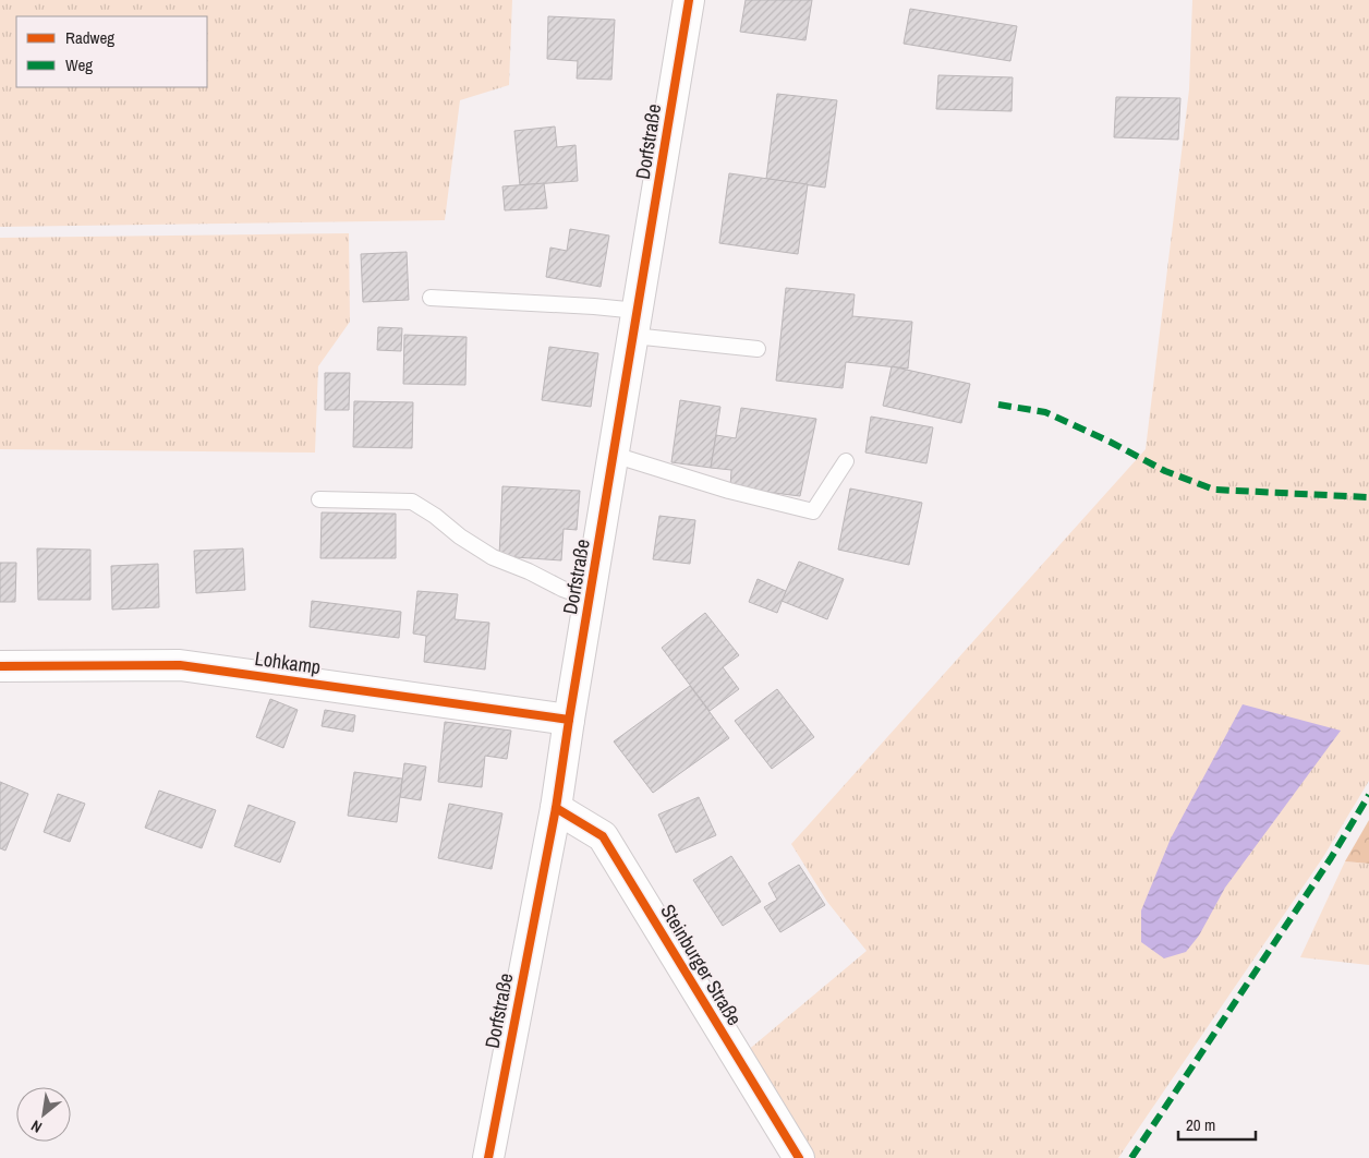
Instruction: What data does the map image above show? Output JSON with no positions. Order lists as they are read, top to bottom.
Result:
{
  "streets": {
    "street": ["Dorfstraße", "Lohkamp", "Steinburger Straße"]
  },
  "crossings": [
    ["Dorfstraße", "Lohkamp"],
    ["Dorfstraße", "Steinburger Straße"]
  ],
  "legend": ["Radweg", "Weg"],
  "scale_bar": "20 m",
  "north": "bottom left"
}
